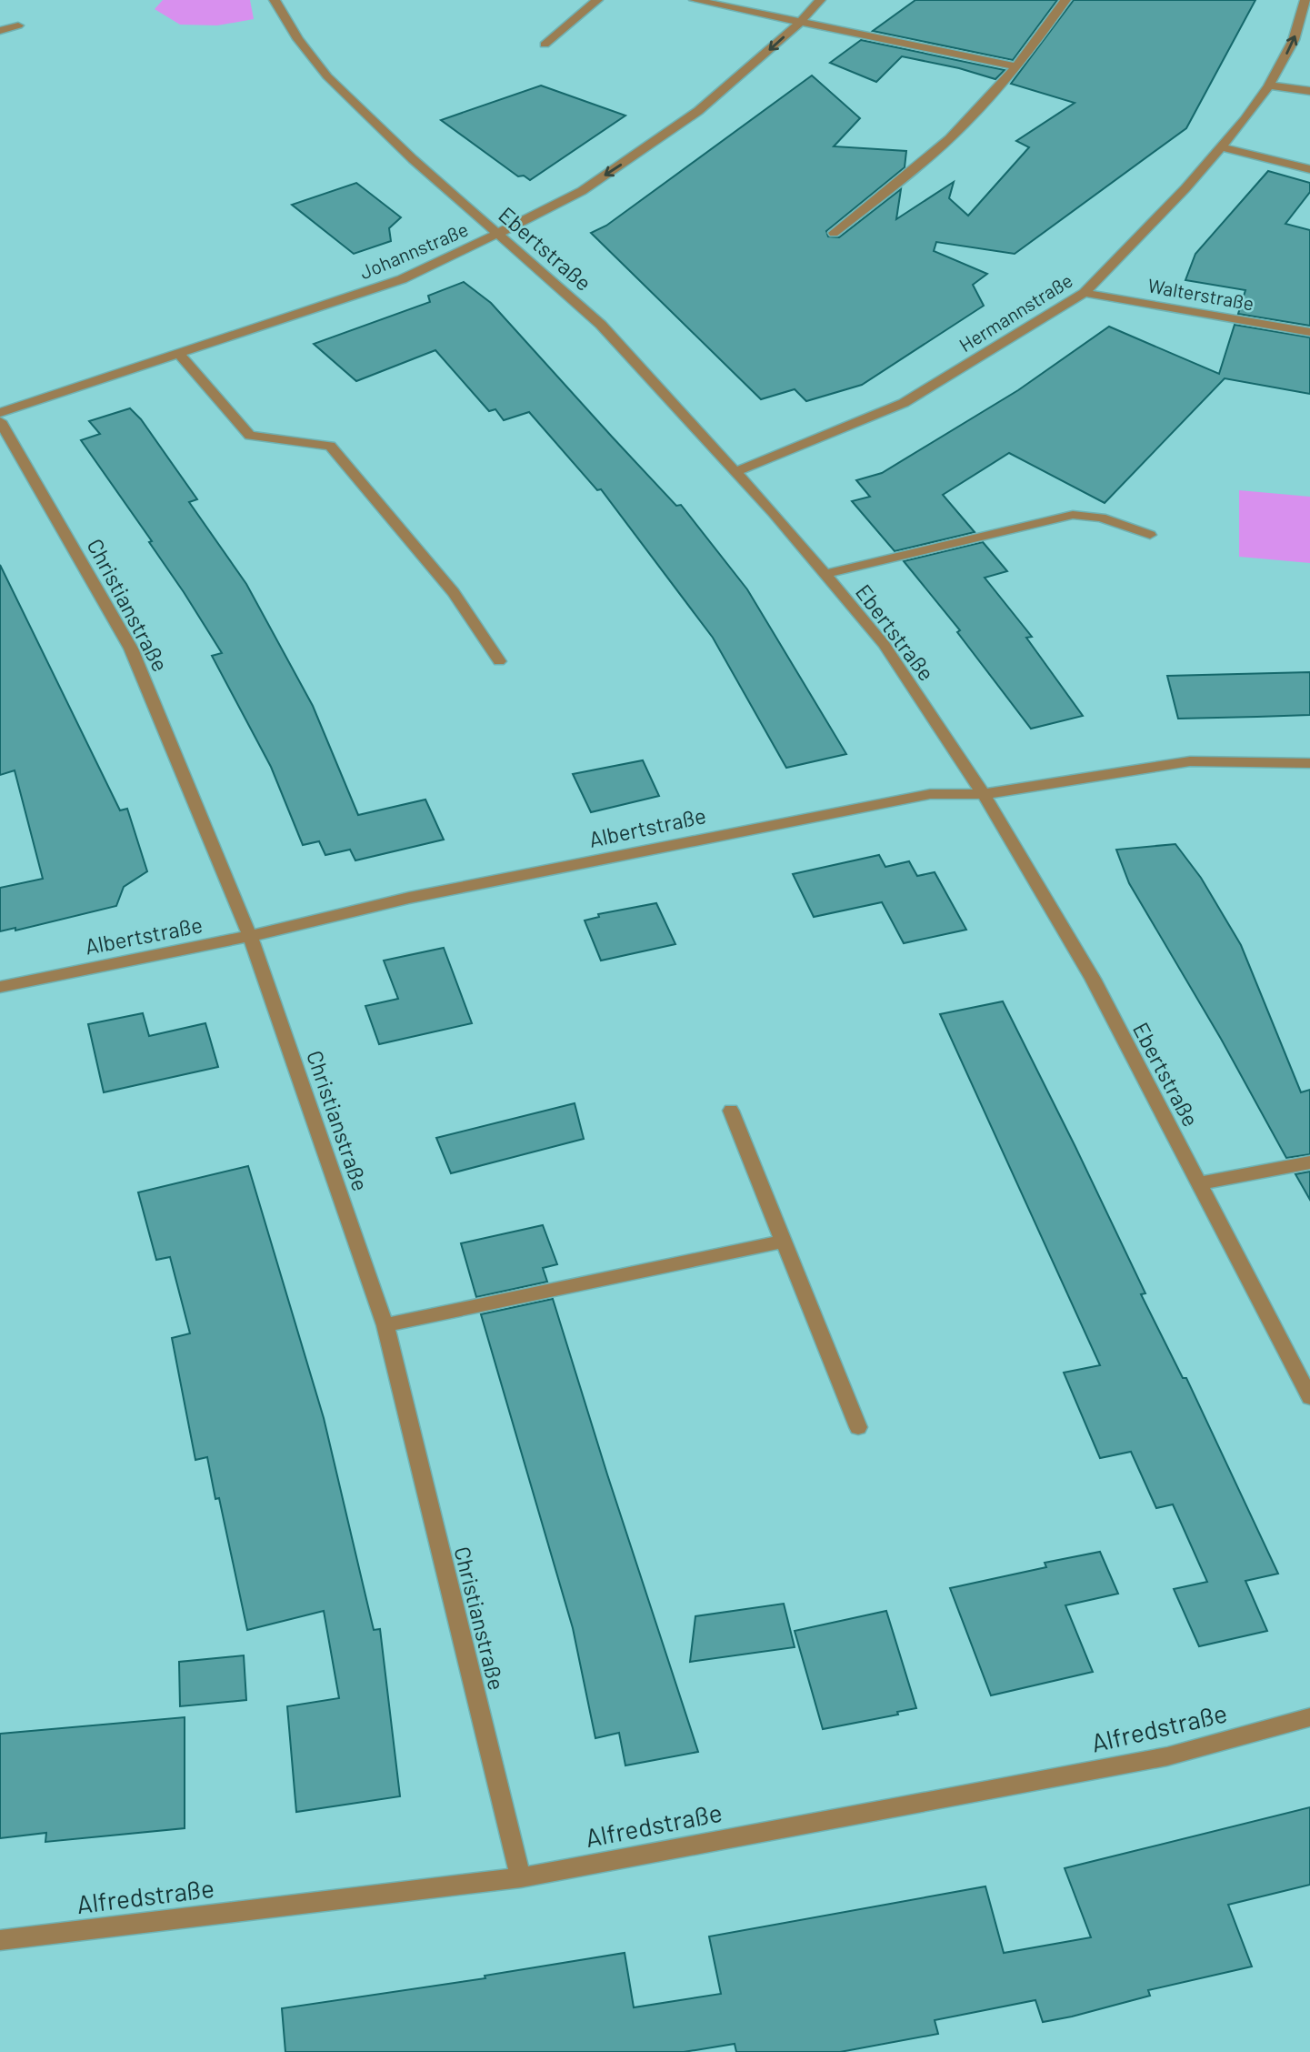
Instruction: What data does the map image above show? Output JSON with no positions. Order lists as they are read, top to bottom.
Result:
{
  "streets": {
    "street": [
      "Ebertstraße",
      "Johannstraße",
      "Walterstraße",
      "Hermannstraße",
      "Christianstraße",
      "Albertstraße",
      "Alfredstraße"
    ]
  },
  "crossings": [
    ["Ebertstraße", "Johannstraße"],
    ["Ebertstraße", "Hermannstraße"],
    ["Ebertstraße", "Albertstraße"],
    ["Walterstraße", "Hermannstraße"],
    ["Christianstraße", "Albertstraße"],
    ["Christianstraße", "Alfredstraße"]
  ],
  "one_way": ["Johannstraße"]
}
